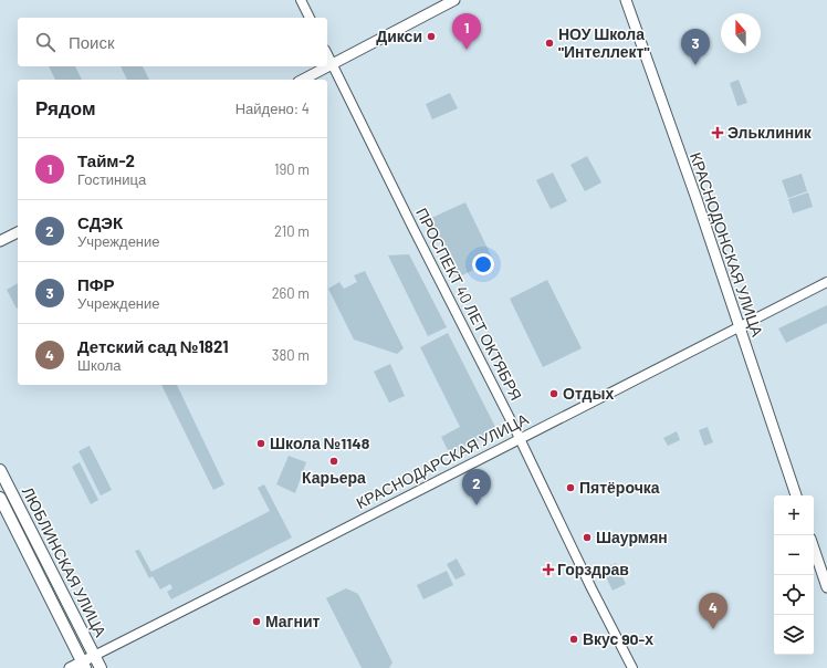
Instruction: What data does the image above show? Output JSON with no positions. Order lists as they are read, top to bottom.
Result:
{
  "streets": {
    "main road": ["КРАСНОДОНСКАЯ УЛИЦА", "КРАСНОДАРСКАЯ УЛИЦА", "ЛЮБЛИНСКАЯ УЛИЦА"],
    "street": ["ПРОСПЕКТ 40 ЛЕТ ОКТЯБРЯ"]
  },
  "crossings": [
    ["КРАСНОДОНСКАЯ УЛИЦА", "КРАСНОДАРСКАЯ УЛИЦА"],
    ["ПРОСПЕКТ 40 ЛЕТ ОКТЯБРЯ", "КРАСНОДАРСКАЯ УЛИЦА"],
    ["КРАСНОДАРСКАЯ УЛИЦА", "ЛЮБЛИНСКАЯ УЛИЦА"]
  ],
  "places": {
    "other": [
      "Дикси",
      "НОУ Школа \"Интеллект\"",
      "Отдых",
      "Школа №1148",
      "Карьера",
      "Пятёрочка",
      "Шаурмян",
      "Магнит",
      "Вкус 90-х"
    ],
    "health": ["Эльклиник", "Горздрав"]
  },
  "north": "top",
  "page": {
    "pins": [
      "1",
      "3",
      "2",
      "4"
    ],
    "search": "Поиск",
    "heading": ["Рядом", "Найдено: 4"],
    "list": [
      {
        "mark": "1",
        "name": "Тайм-2",
        "note": "Гостиница",
        "value": "190 m"
      },
      {
        "mark": "2",
        "name": "СДЭК",
        "note": "Учреждение",
        "value": "210 m"
      },
      {
        "mark": "3",
        "name": "ПФР",
        "note": "Учреждение",
        "value": "260 m"
      },
      {
        "mark": "4",
        "name": "Детский сад №1821",
        "note": "Школа",
        "value": "380 m"
      }
    ],
    "map_buttons": ["+", "−"]
  }
}
